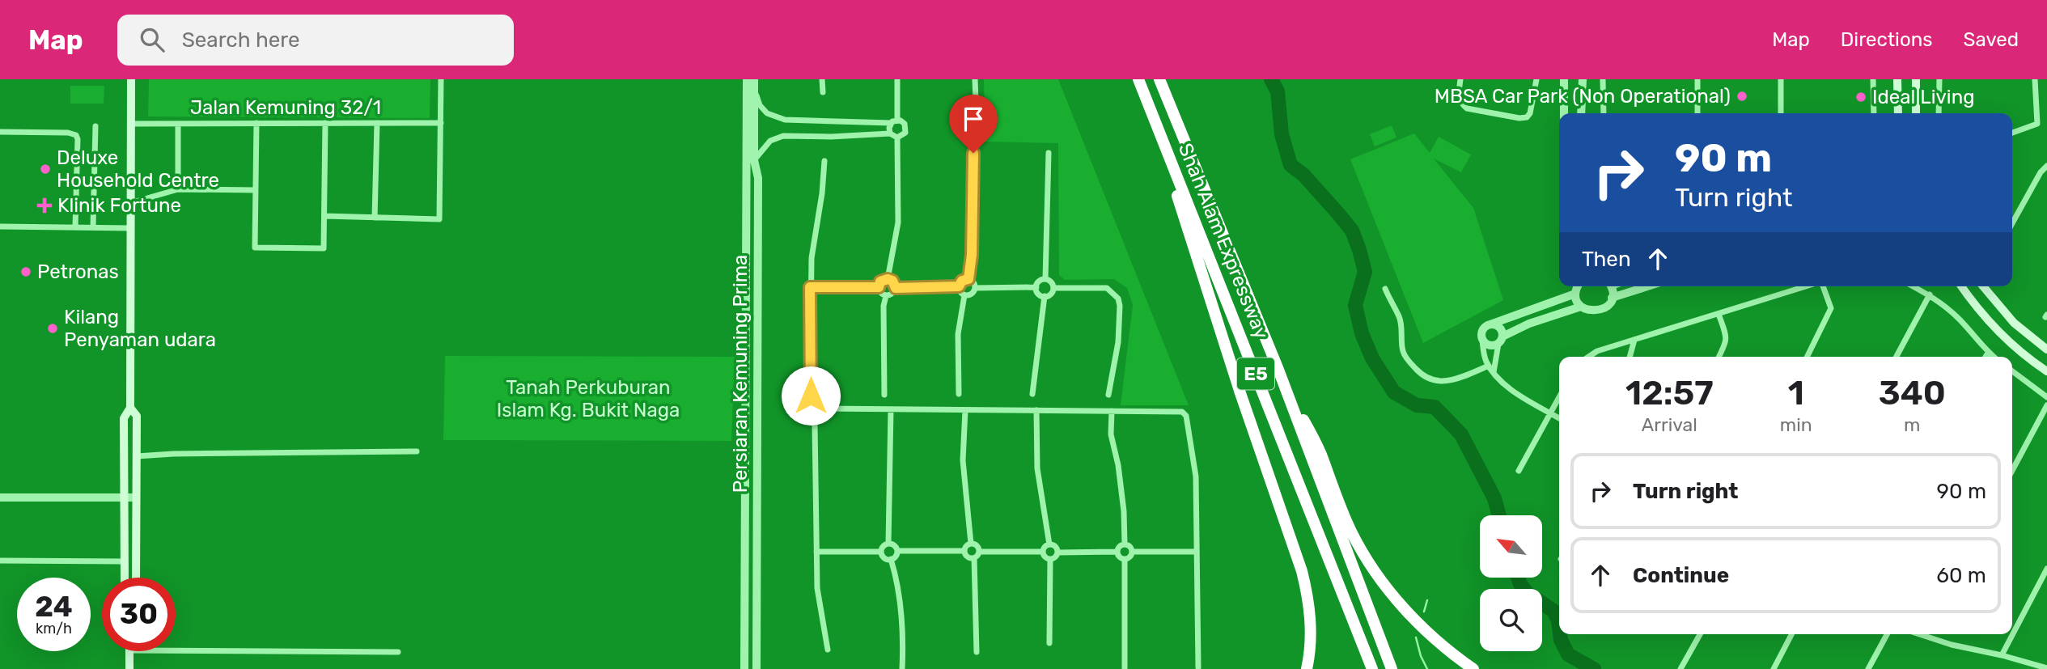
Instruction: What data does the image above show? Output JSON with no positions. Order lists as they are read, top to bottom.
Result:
{
  "streets": {
    "highway": ["Shah Alam Expressway", "E5"],
    "street": ["Jalan Kemuning 32/1", "Persiaran Kemuning Prima"]
  },
  "parks": ["Tanah Perkuburan Islam Kg. Bukit Naga"],
  "places": {
    "other": [
      "MBSA Car Park (Non Operational)",
      "Ideal Living",
      "Deluxe Household Centre",
      "Petronas",
      "Kilang Penyaman udara"
    ],
    "health": ["Klinik Fortune"]
  },
  "north": "top left",
  "page": {
    "header": "Map",
    "search": "Search here",
    "nav": ["Map", "Directions", "Saved"],
    "turn": ["90 m", "Turn right"],
    "then": "Then",
    "eta": [
      "12:57",
      "Arrival",
      "1",
      "min",
      "340",
      "m"
    ],
    "list": [
      {
        "name": "Turn right",
        "value": "90 m"
      },
      {
        "name": "Continue",
        "value": "60 m"
      }
    ],
    "speed": "24 km/h",
    "limit": "30"
  }
}
